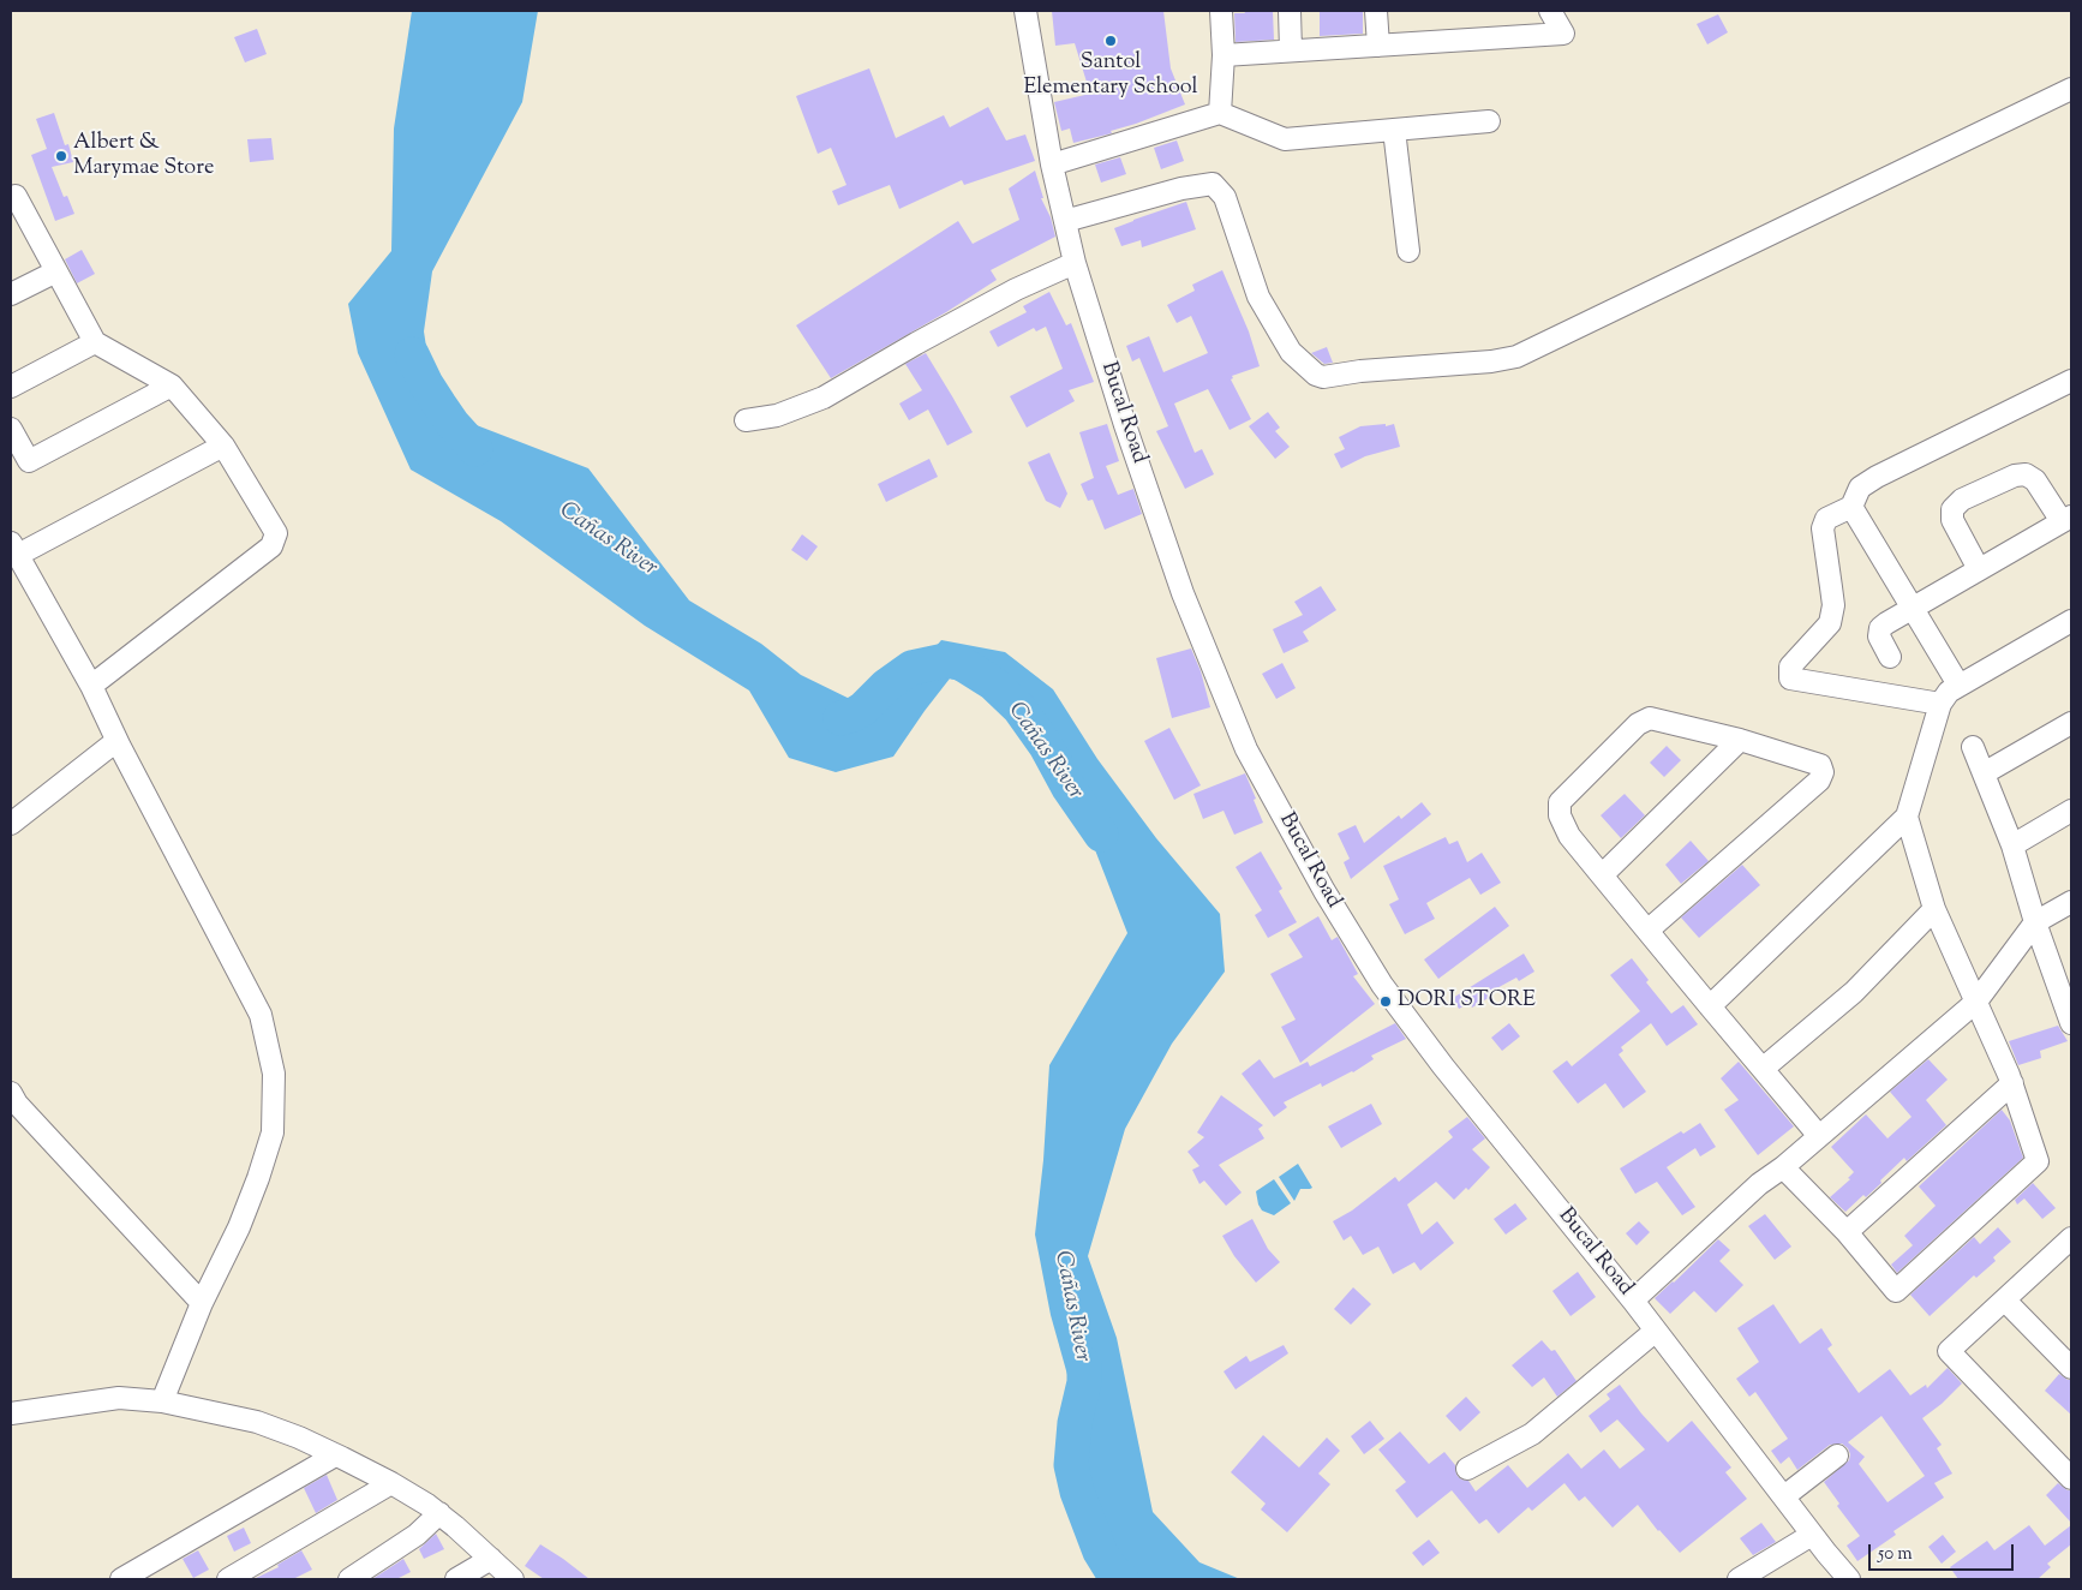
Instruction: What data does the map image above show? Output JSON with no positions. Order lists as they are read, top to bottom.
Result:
{
  "streets": {
    "street": ["Bucal Road"]
  },
  "water": ["Cañas River"],
  "places": ["Santol Elementary School", "Albert & Marymae Store", "DORI STORE"],
  "scale_bar": "50 m"
}
